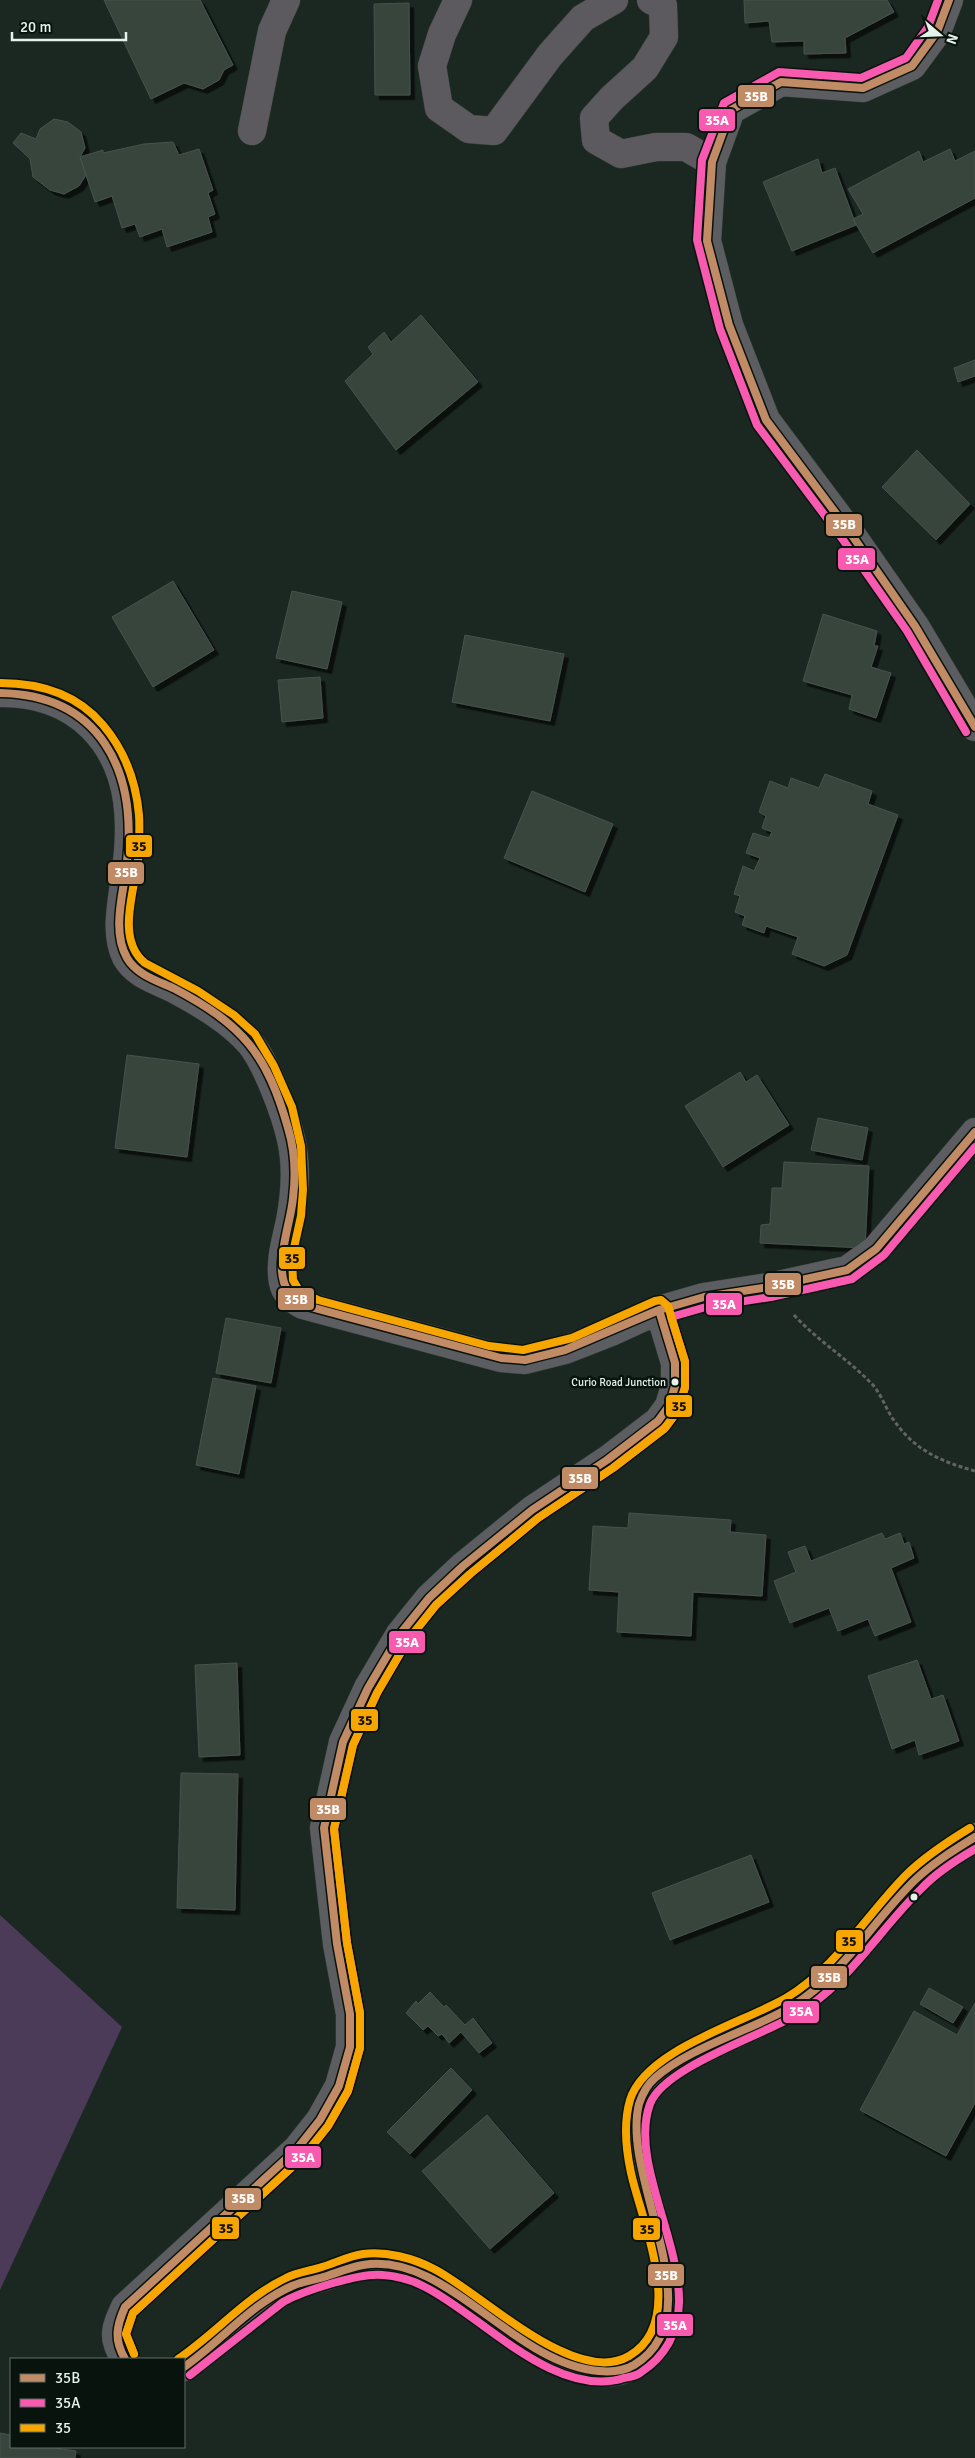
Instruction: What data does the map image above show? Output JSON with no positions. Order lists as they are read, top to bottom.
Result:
{
  "places": ["Curio Road Junction"],
  "lines": ["transit line 35B", "transit line 35A", "transit line 35"],
  "legend": ["35B", "35A", "35"],
  "scale_bar": "20 m",
  "north": "right"
}
